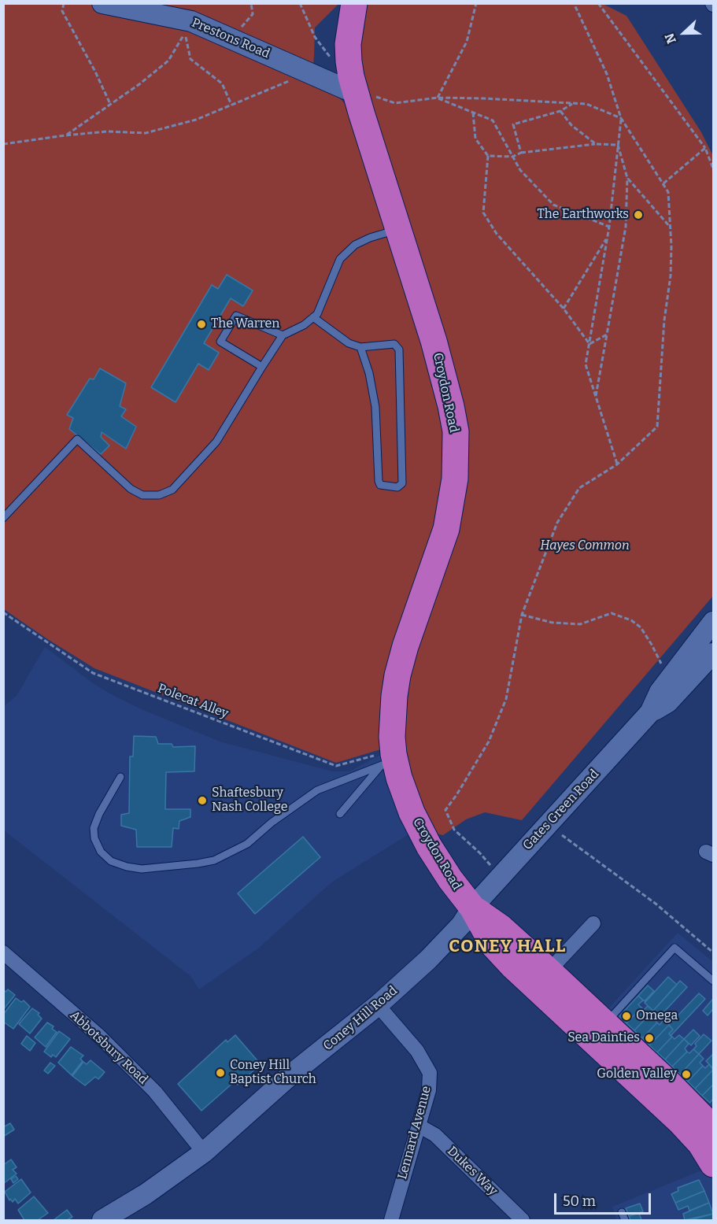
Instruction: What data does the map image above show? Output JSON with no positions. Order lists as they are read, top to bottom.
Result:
{
  "streets": {
    "highway": ["Croydon Road"],
    "street": [
      "Prestons Road",
      "Gates Green Road",
      "Coney Hill Road",
      "Abbotsbury Road",
      "Lennard Avenue",
      "Dukes Way"
    ],
    "path": ["Polecat Alley"]
  },
  "crossings": [
    ["Prestons Road", "Croydon Road"],
    ["Croydon Road", "Polecat Alley"],
    ["Croydon Road", "Gates Green Road"],
    ["Croydon Road", "Coney Hill Road"],
    ["Gates Green Road", "Coney Hill Road"],
    ["Coney Hill Road", "Abbotsbury Road"],
    ["Coney Hill Road", "Lennard Avenue"],
    ["Lennard Avenue", "Dukes Way"]
  ],
  "districts": ["CONEY HALL"],
  "parks": ["Hayes Common"],
  "places": [
    "The Earthworks",
    "The Warren",
    "Shaftesbury Nash College",
    "Omega",
    "Sea Dainties",
    "Coney Hill Baptist Church",
    "Golden Valley"
  ],
  "scale_bar": "50 m",
  "north": "left"
}
